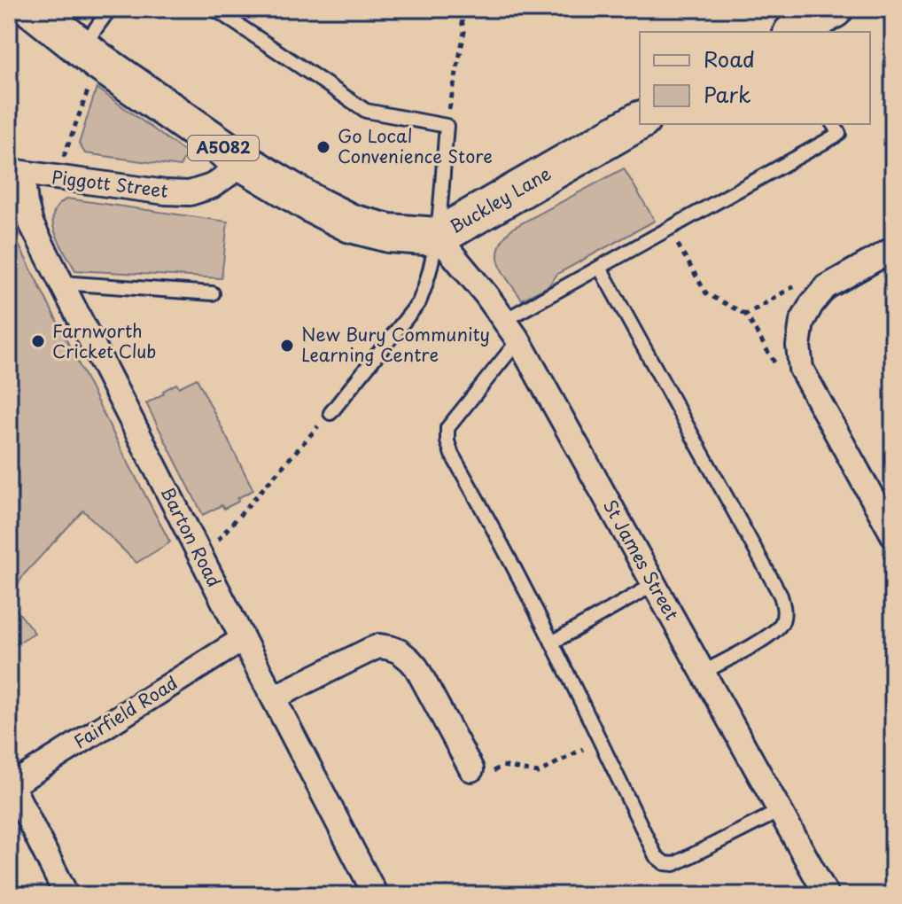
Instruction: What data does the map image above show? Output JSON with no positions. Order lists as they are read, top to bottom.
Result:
{
  "streets": {
    "main road": ["A5082", "Buckley Lane"],
    "street": [
      "Piggott Street",
      "Barton Road",
      "St James Street",
      "Fairfield Road"
    ]
  },
  "crossings": [
    ["Piggott Street", "Buckley Lane"],
    ["Piggott Street", "Barton Road"],
    ["Buckley Lane", "St James Street"],
    ["Barton Road", "Fairfield Road"]
  ],
  "places": ["Go Local Convenience Store", "Farnworth Cricket Club", "New Bury Community Learning Centre"],
  "legend": ["Road", "Park"]
}
